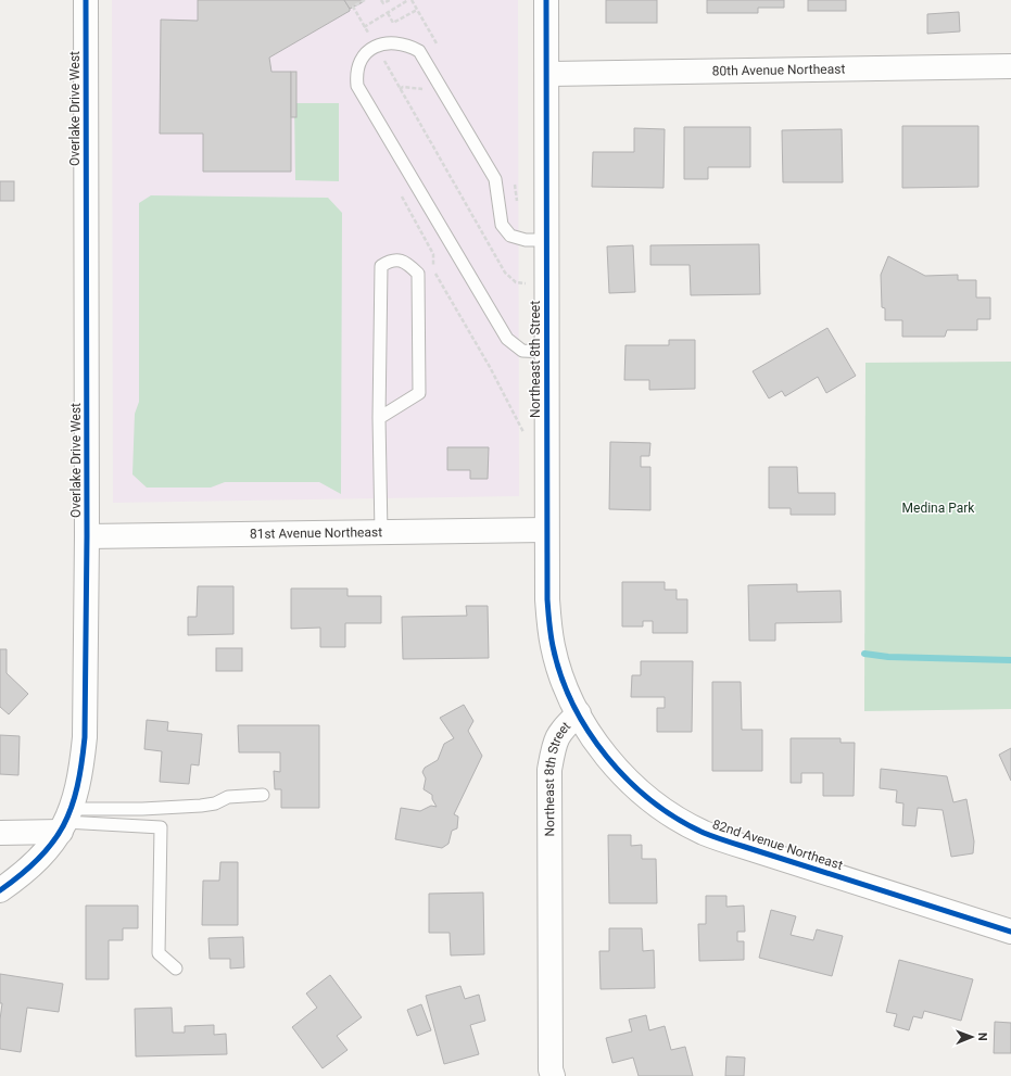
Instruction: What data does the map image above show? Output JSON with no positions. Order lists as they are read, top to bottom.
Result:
{
  "streets": {
    "street": [
      "80th Avenue Northeast",
      "Overlake Drive West",
      "Northeast 8th Street",
      "81st Avenue Northeast",
      "82nd Avenue Northeast"
    ]
  },
  "crossings": [
    ["80th Avenue Northeast", "Northeast 8th Street"],
    ["Overlake Drive West", "81st Avenue Northeast"],
    ["Northeast 8th Street", "81st Avenue Northeast"],
    ["Northeast 8th Street", "82nd Avenue Northeast"]
  ],
  "parks": ["Medina Park"],
  "north": "right"
}
